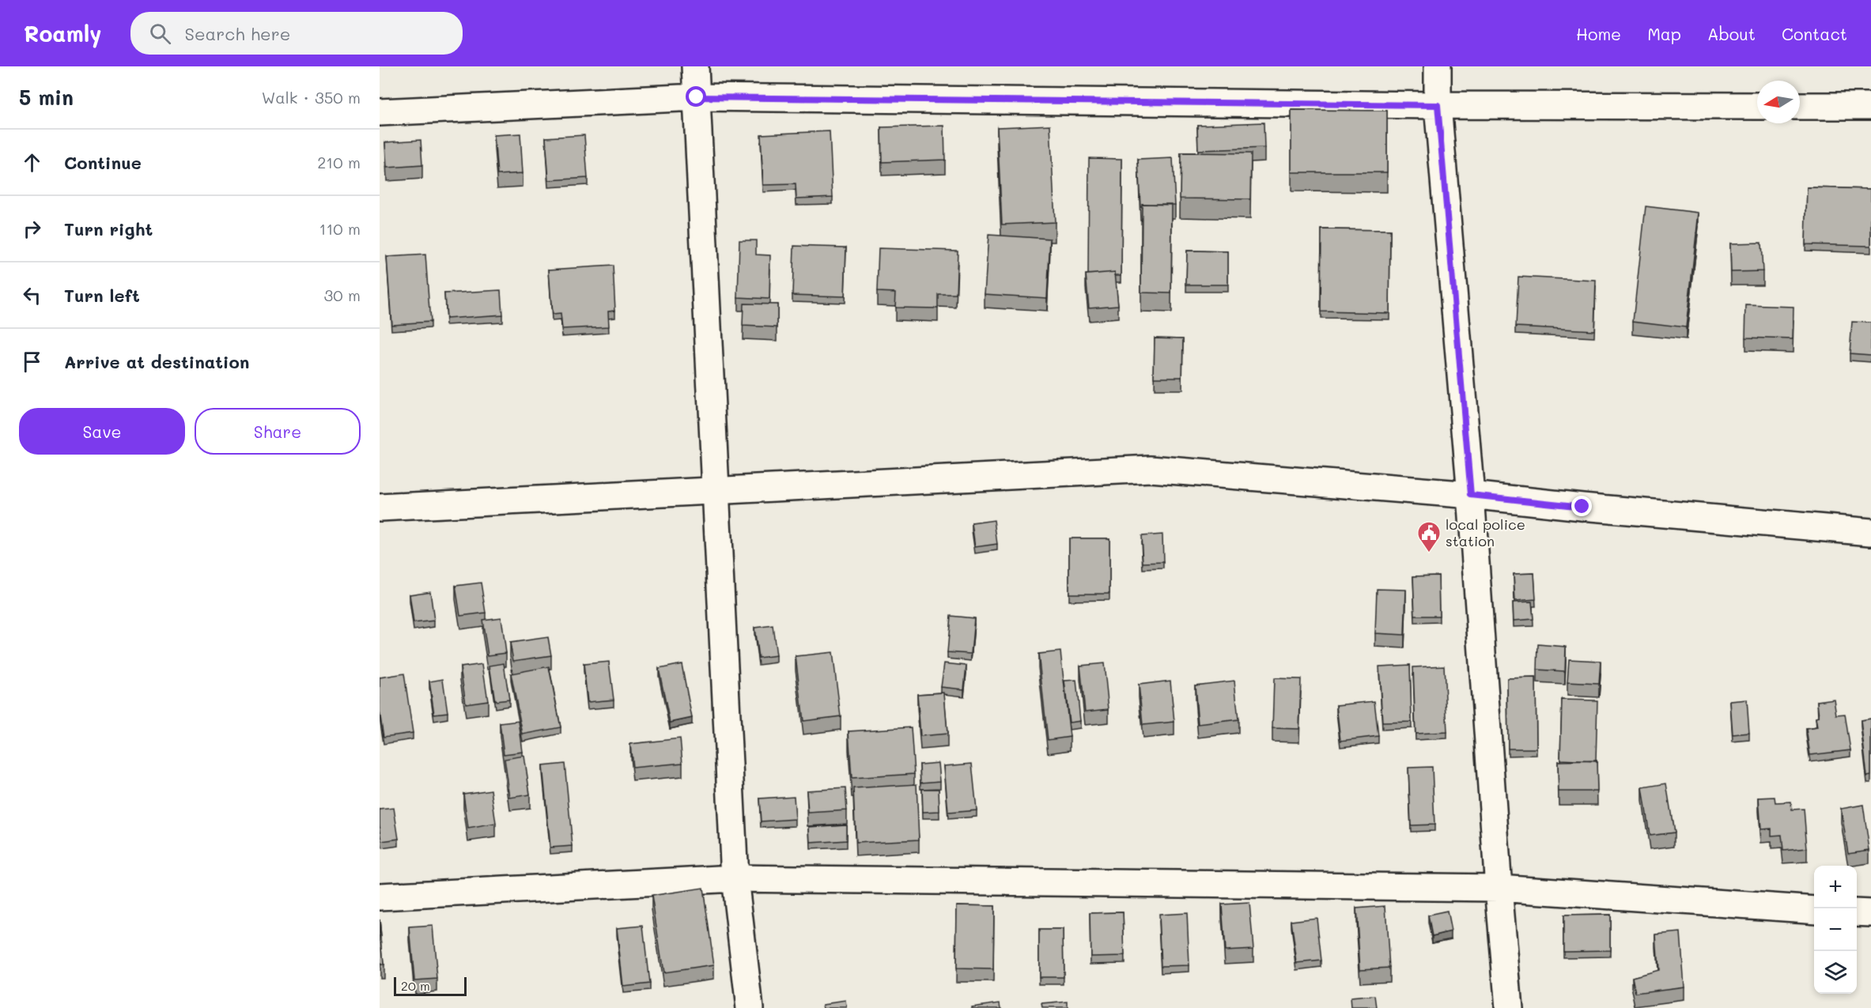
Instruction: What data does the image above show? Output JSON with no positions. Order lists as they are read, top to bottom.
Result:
{
  "places": {
    "public building": ["local police station"]
  },
  "scale_bar": "20 m",
  "north": "left",
  "page": {
    "header": "Roamly",
    "search": "Search here",
    "nav": [
      "Home",
      "Map",
      "About",
      "Contact"
    ],
    "heading": ["5 min", "Walk · 350 m"],
    "list": [
      ["Continue", "210 m"],
      ["Turn right", "110 m"],
      ["Turn left", "30 m"],
      "Arrive at destination"
    ],
    "buttons": ["Save", "Share"],
    "map_buttons": ["+", "−"],
    "scale": "20 m"
  }
}
